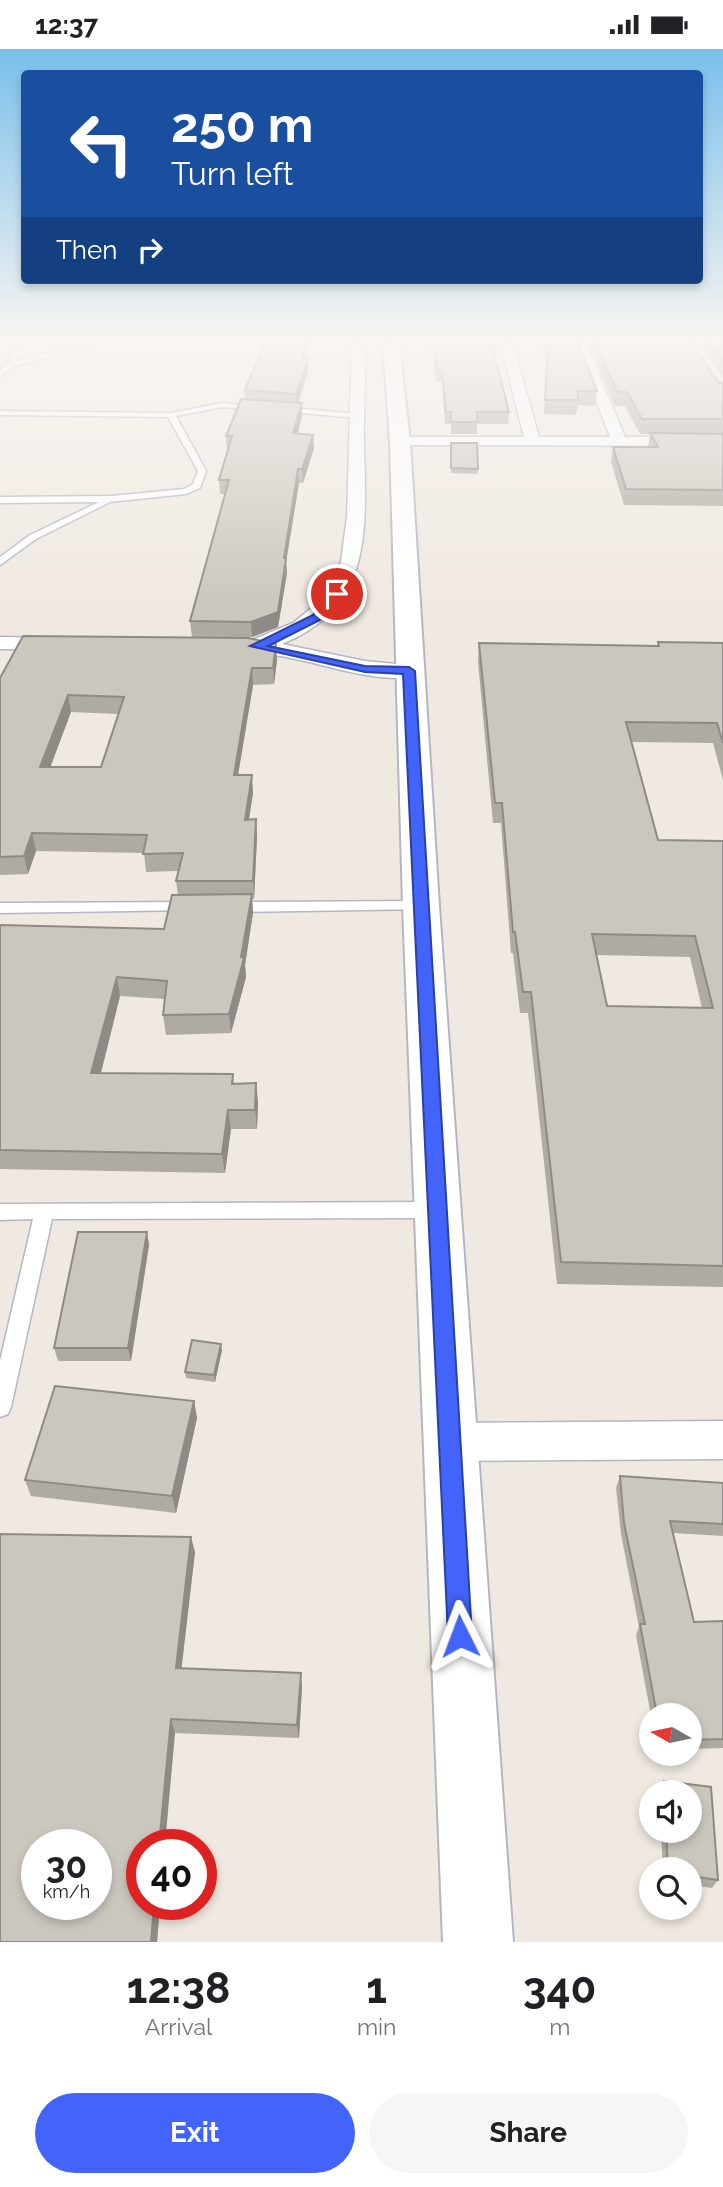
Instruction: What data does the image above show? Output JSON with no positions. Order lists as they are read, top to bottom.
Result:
{
  "north": "left",
  "page": {
    "status": "12:37",
    "turn": ["250 m", "Turn left"],
    "then": "Then",
    "speed": "30 km/h",
    "limit": "40",
    "eta": [
      "12:38",
      "Arrival",
      "1",
      "min",
      "340",
      "m"
    ],
    "buttons": ["Exit", "Share"]
  }
}
